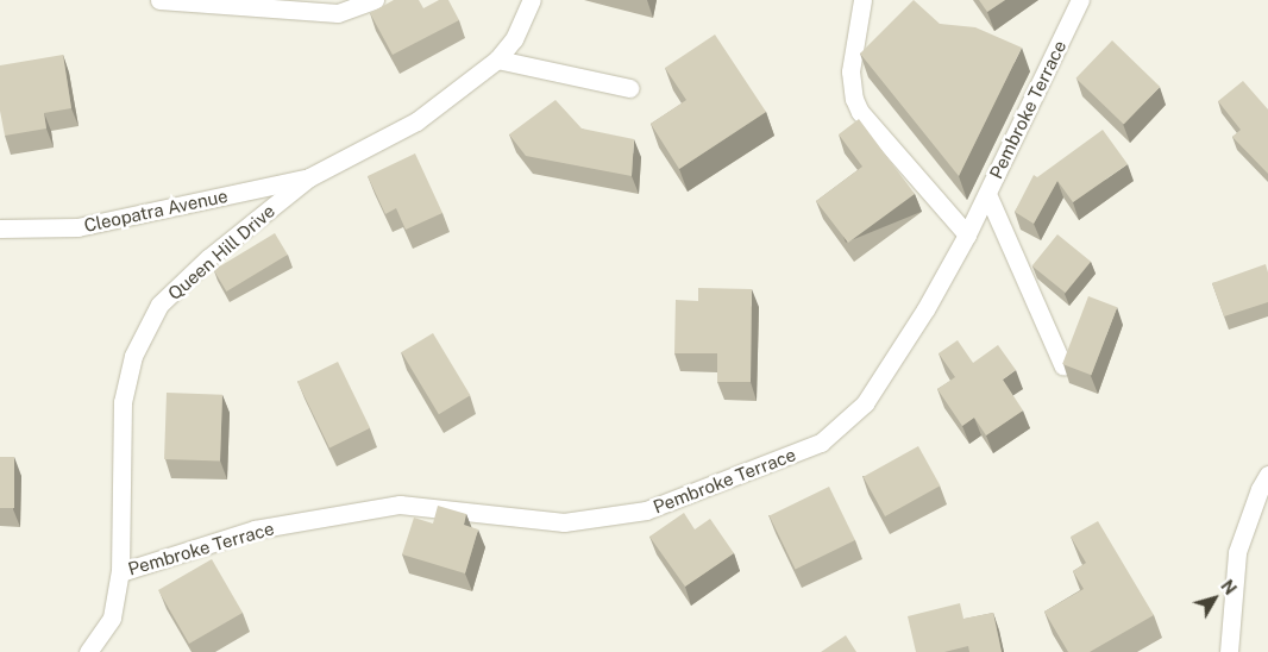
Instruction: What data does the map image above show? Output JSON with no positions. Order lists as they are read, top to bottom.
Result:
{
  "streets": {
    "street": ["Pembroke Terrace", "Cleopatra Avenue", "Queen Hill Drive"]
  },
  "crossings": [
    ["Pembroke Terrace", "Queen Hill Drive"],
    ["Cleopatra Avenue", "Queen Hill Drive"]
  ],
  "north": "top right"
}
